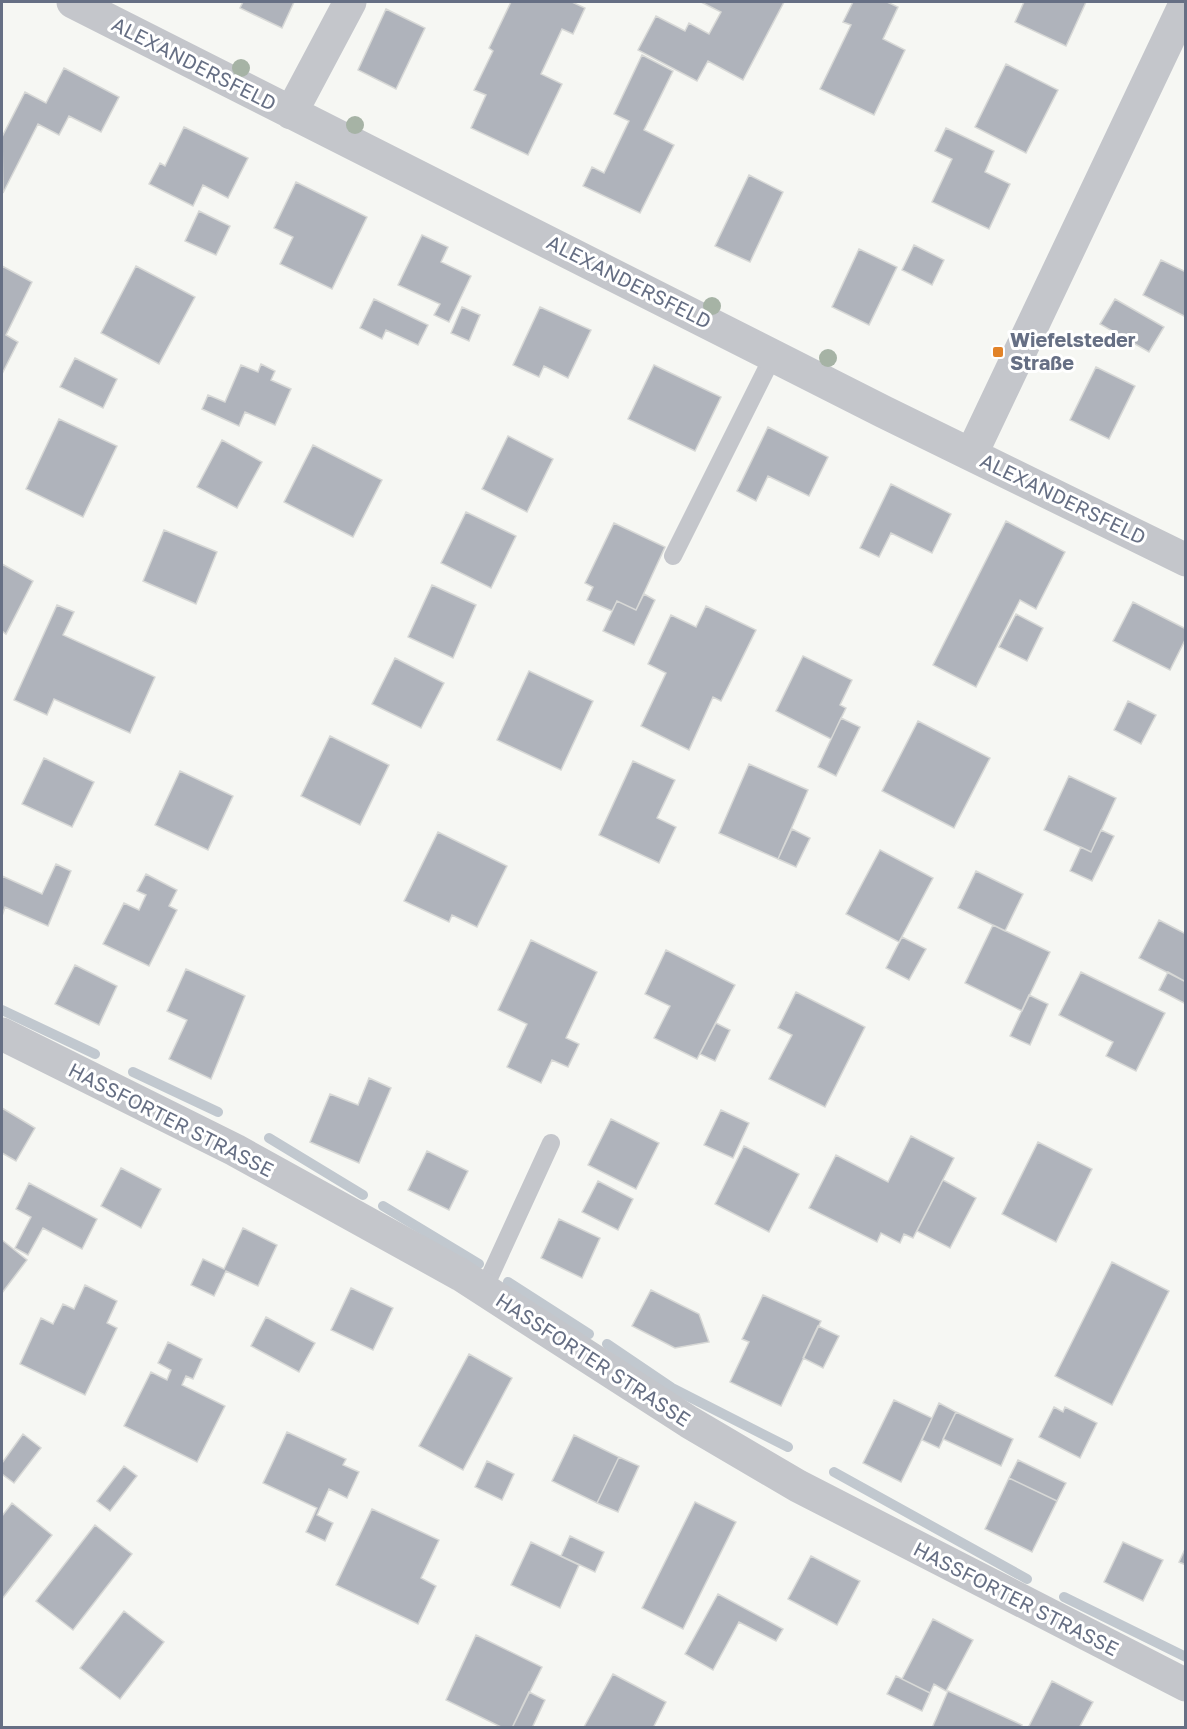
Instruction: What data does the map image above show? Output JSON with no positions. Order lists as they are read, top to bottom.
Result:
{
  "streets": {
    "street": ["ALEXANDERSFELD", "HASSFORTER STRASSE"]
  },
  "places": {
    "transit": ["Wiefelsteder Straße"]
  }
}
